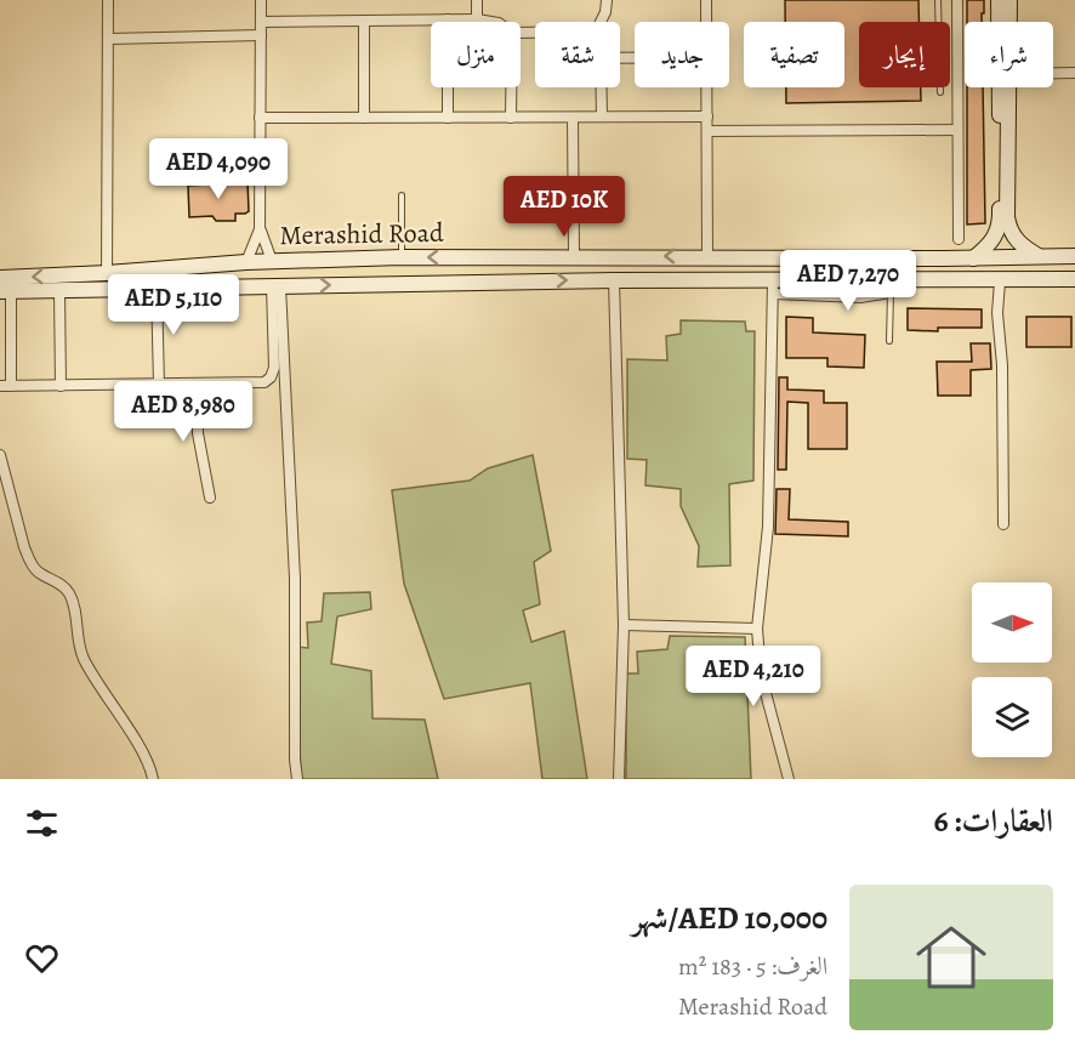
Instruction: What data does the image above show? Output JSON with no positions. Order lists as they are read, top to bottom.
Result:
{
  "streets": {
    "main road": ["Merashid Road"]
  },
  "north": "right",
  "page": {
    "chip": [
      "شراء",
      "إيجار",
      "تصفية",
      "جديد",
      "شقة",
      "منزل"
    ],
    "price": [
      "AED 4,090",
      "AED 10K",
      "AED 7,270",
      "AED 5,110",
      "AED 8,980",
      "AED 4,210"
    ],
    "heading": "العقارات: 6",
    "list": [
      {
        "name": "AED 10,000/شهر",
        "note": "الغرف: 5 · 183 m² · Merashid Road"
      }
    ]
  }
}
